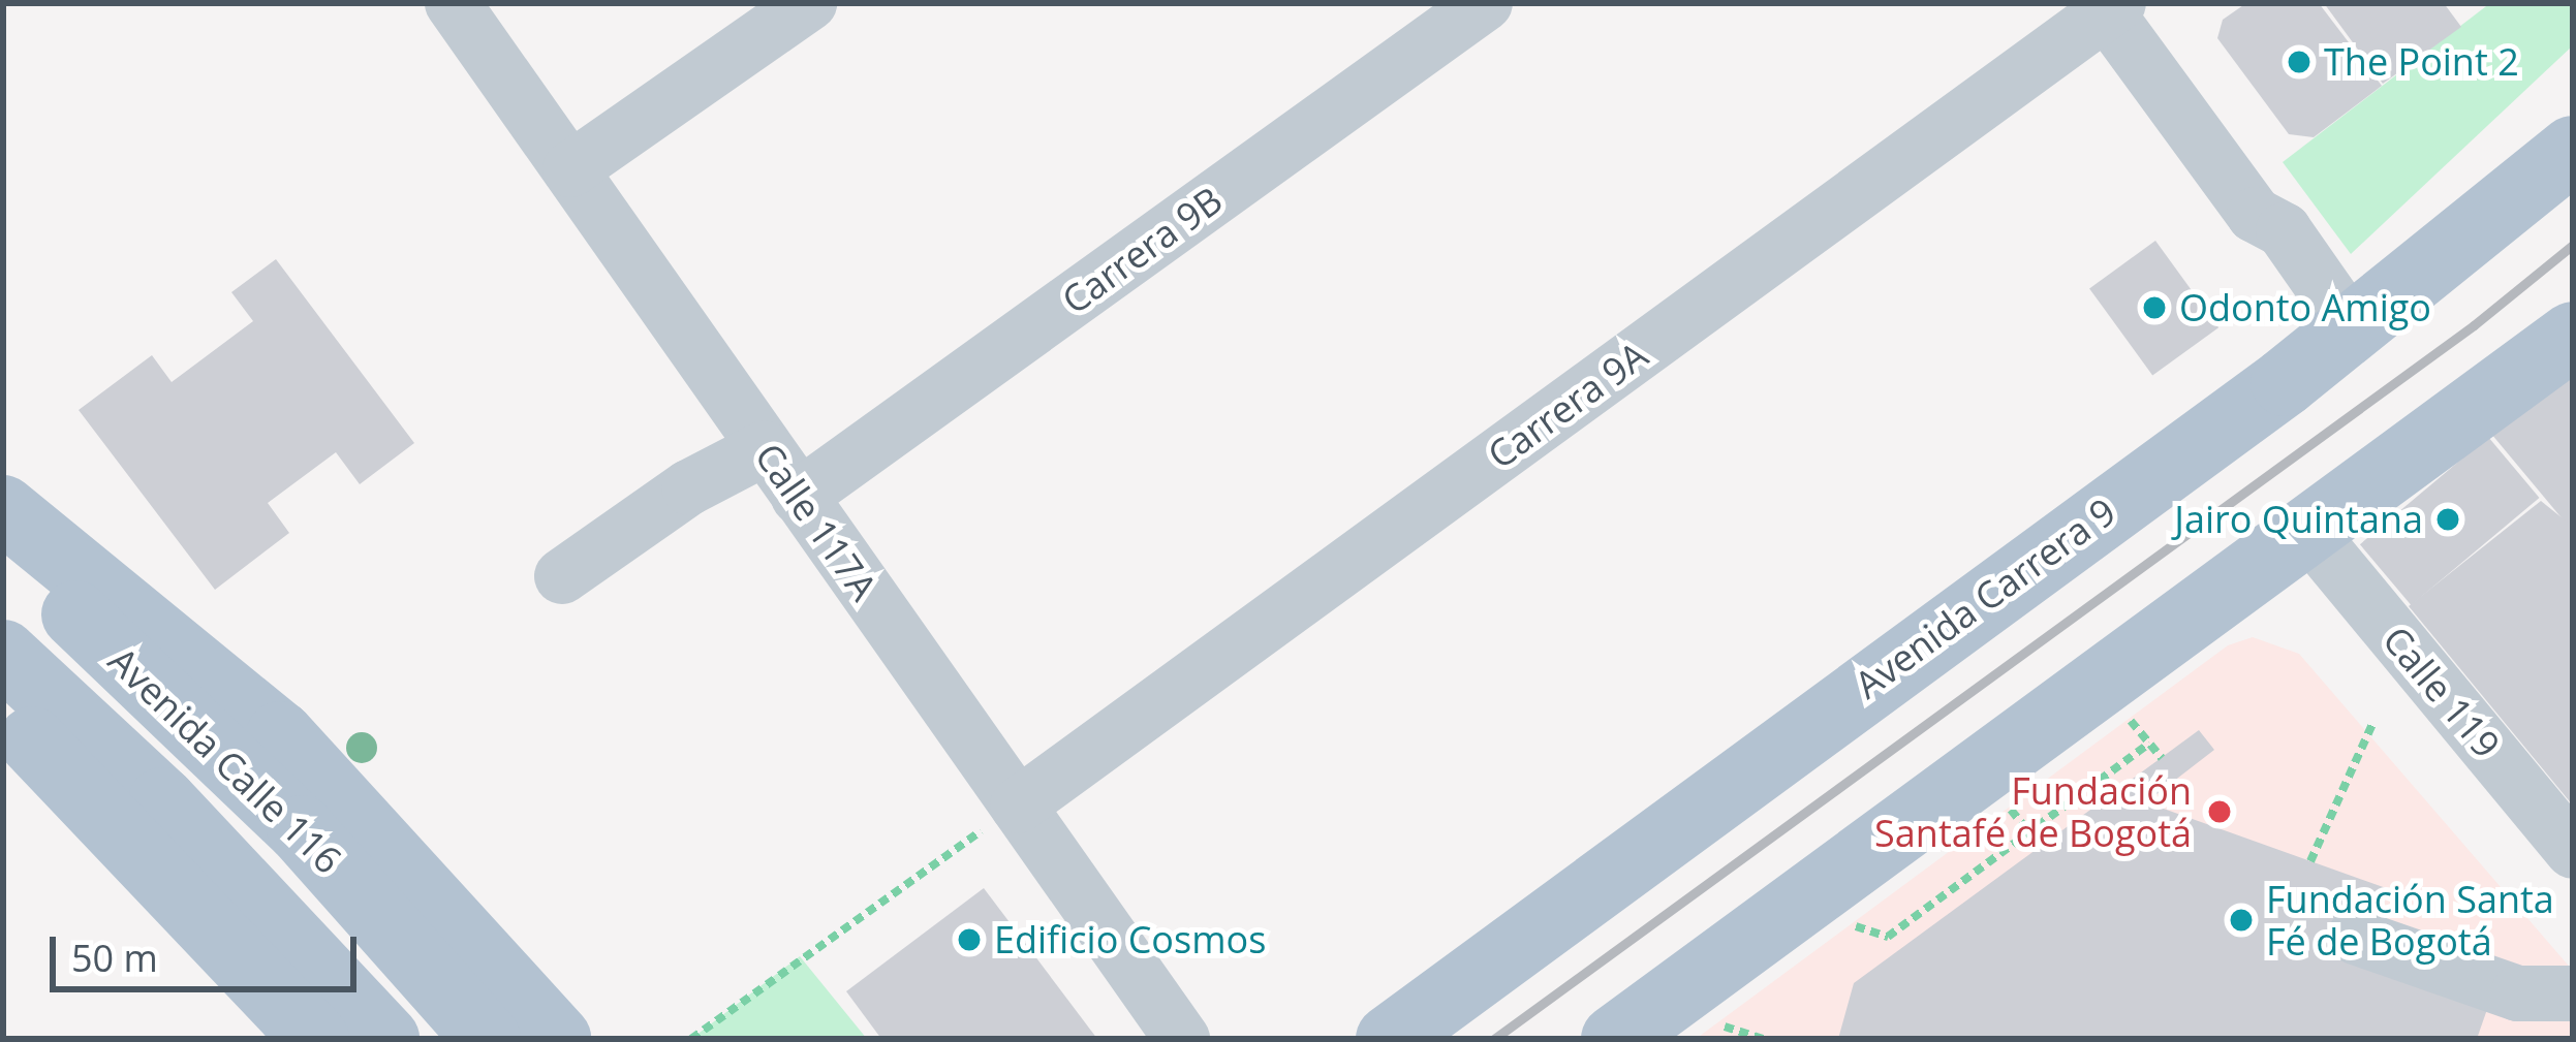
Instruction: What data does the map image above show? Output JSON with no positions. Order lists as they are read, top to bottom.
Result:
{
  "streets": {
    "main road": ["Avenida Carrera 9", "Avenida Calle 116"],
    "street": [
      "Carrera 9B",
      "Carrera 9A",
      "Calle 117A",
      "Calle 119"
    ]
  },
  "crossings": [
    ["Carrera 9B", "Calle 117A"],
    ["Carrera 9A", "Calle 117A"]
  ],
  "places": [
    "The Point 2",
    "Odonto Amigo",
    "Jairo Quintana",
    "Fundación Santafé de Bogotá",
    "Fundación Santa Fé de Bogotá",
    "Edificio Cosmos"
  ],
  "scale_bar": "50 m"
}
